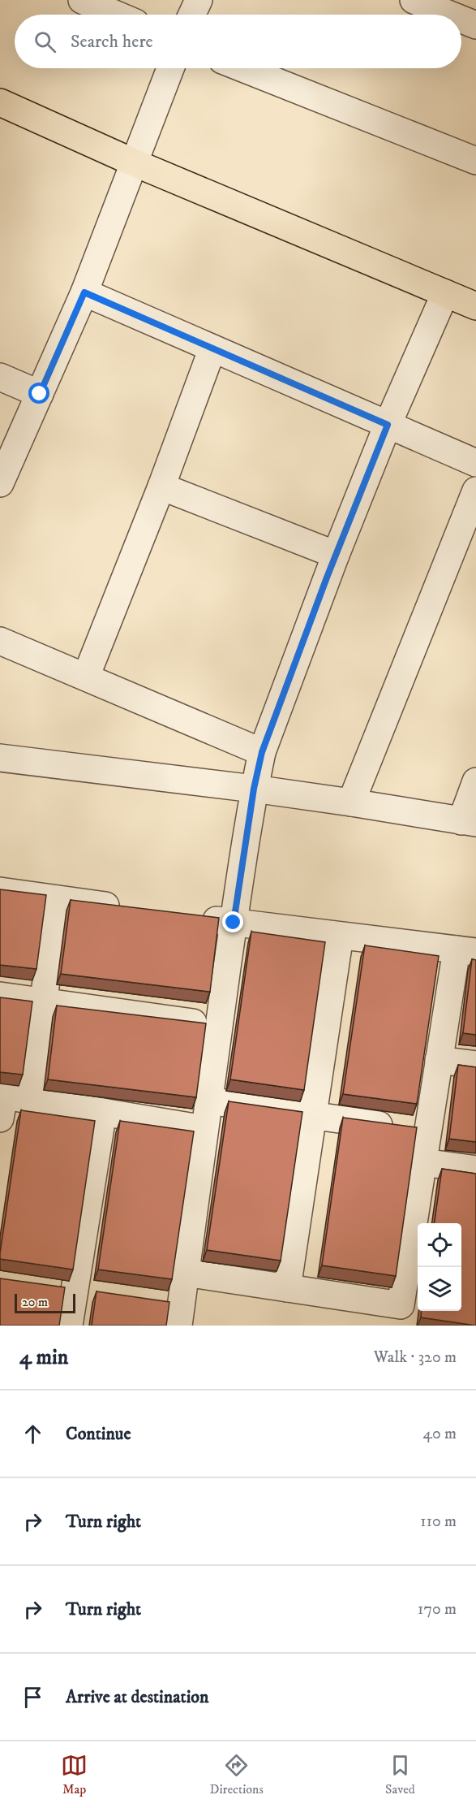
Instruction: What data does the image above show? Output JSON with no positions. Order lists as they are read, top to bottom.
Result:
{
  "scale_bar": "20 m",
  "page": {
    "search": "Search here",
    "scale": "20 m",
    "heading": ["4 min", "Walk · 320 m"],
    "list": [
      ["Continue", "40 m"],
      ["Turn right", "110 m"],
      ["Turn right", "170 m"],
      "Arrive at destination"
    ],
    "nav": ["Map", "Directions", "Saved"]
  }
}
